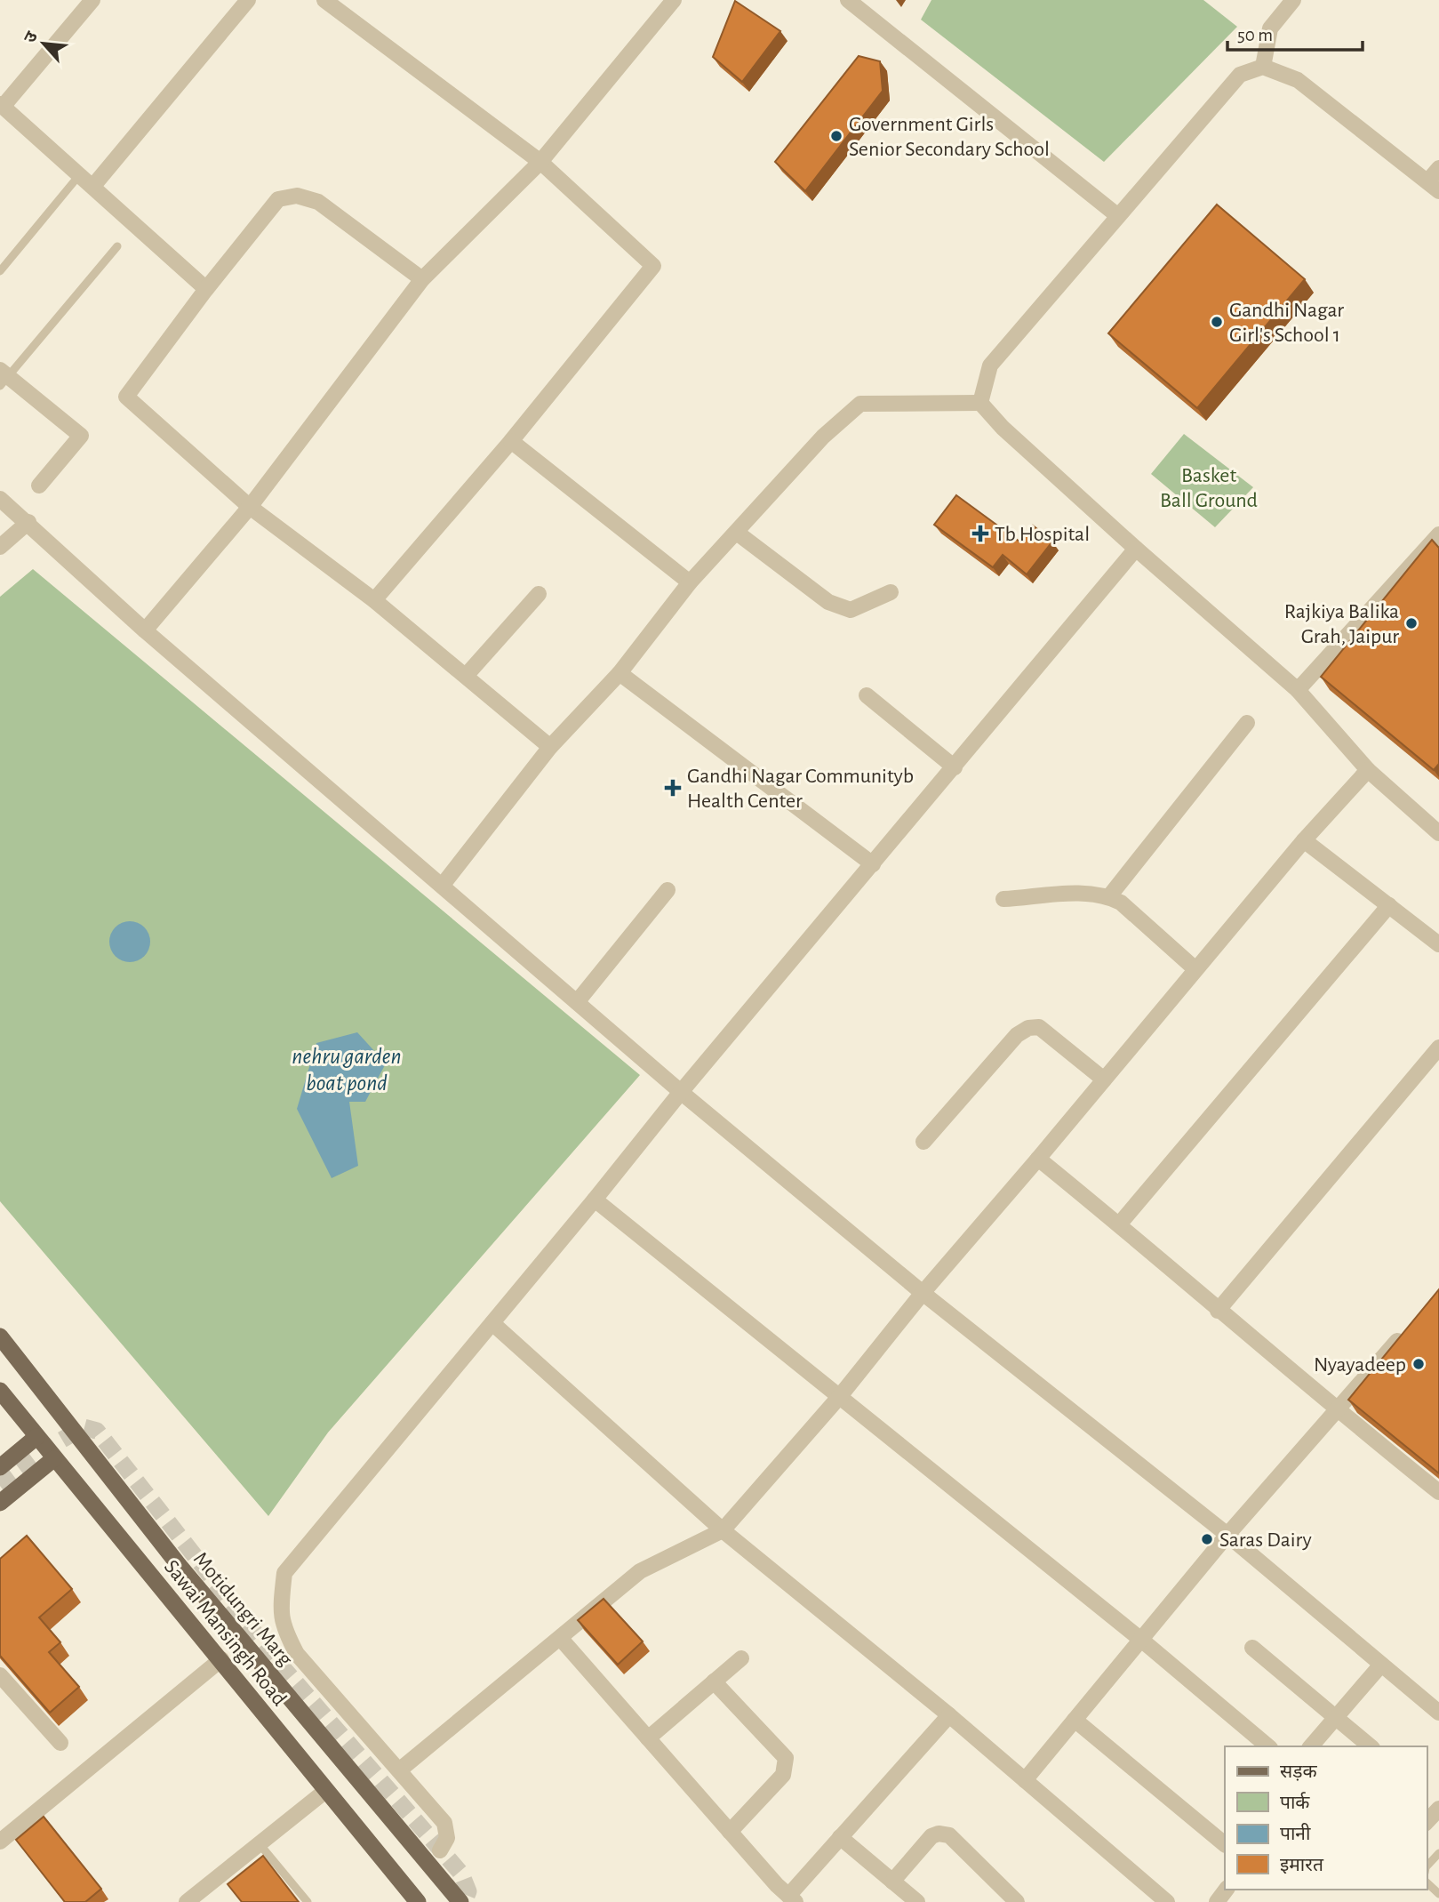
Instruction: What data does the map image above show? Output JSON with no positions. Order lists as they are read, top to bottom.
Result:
{
  "streets": {
    "main road": ["Motidungri Marg", "Sawai Mansingh Road"]
  },
  "water": ["nehru garden boat pond"],
  "parks": ["Basket Ball Ground"],
  "places": {
    "other": [
      "Government Girls Senior Secondary School",
      "Gandhi Nagar Girl's School 1",
      "Rajkiya Balika Grah, Jaipur",
      "Nyayadeep",
      "Saras Dairy"
    ],
    "health": ["Tb Hospital", "Gandhi Nagar Communityb Health Center"]
  },
  "legend": [
    "सड़क",
    "पार्क",
    "पानी",
    "इमारत"
  ],
  "scale_bar": "50 m",
  "north": "top left"
}
